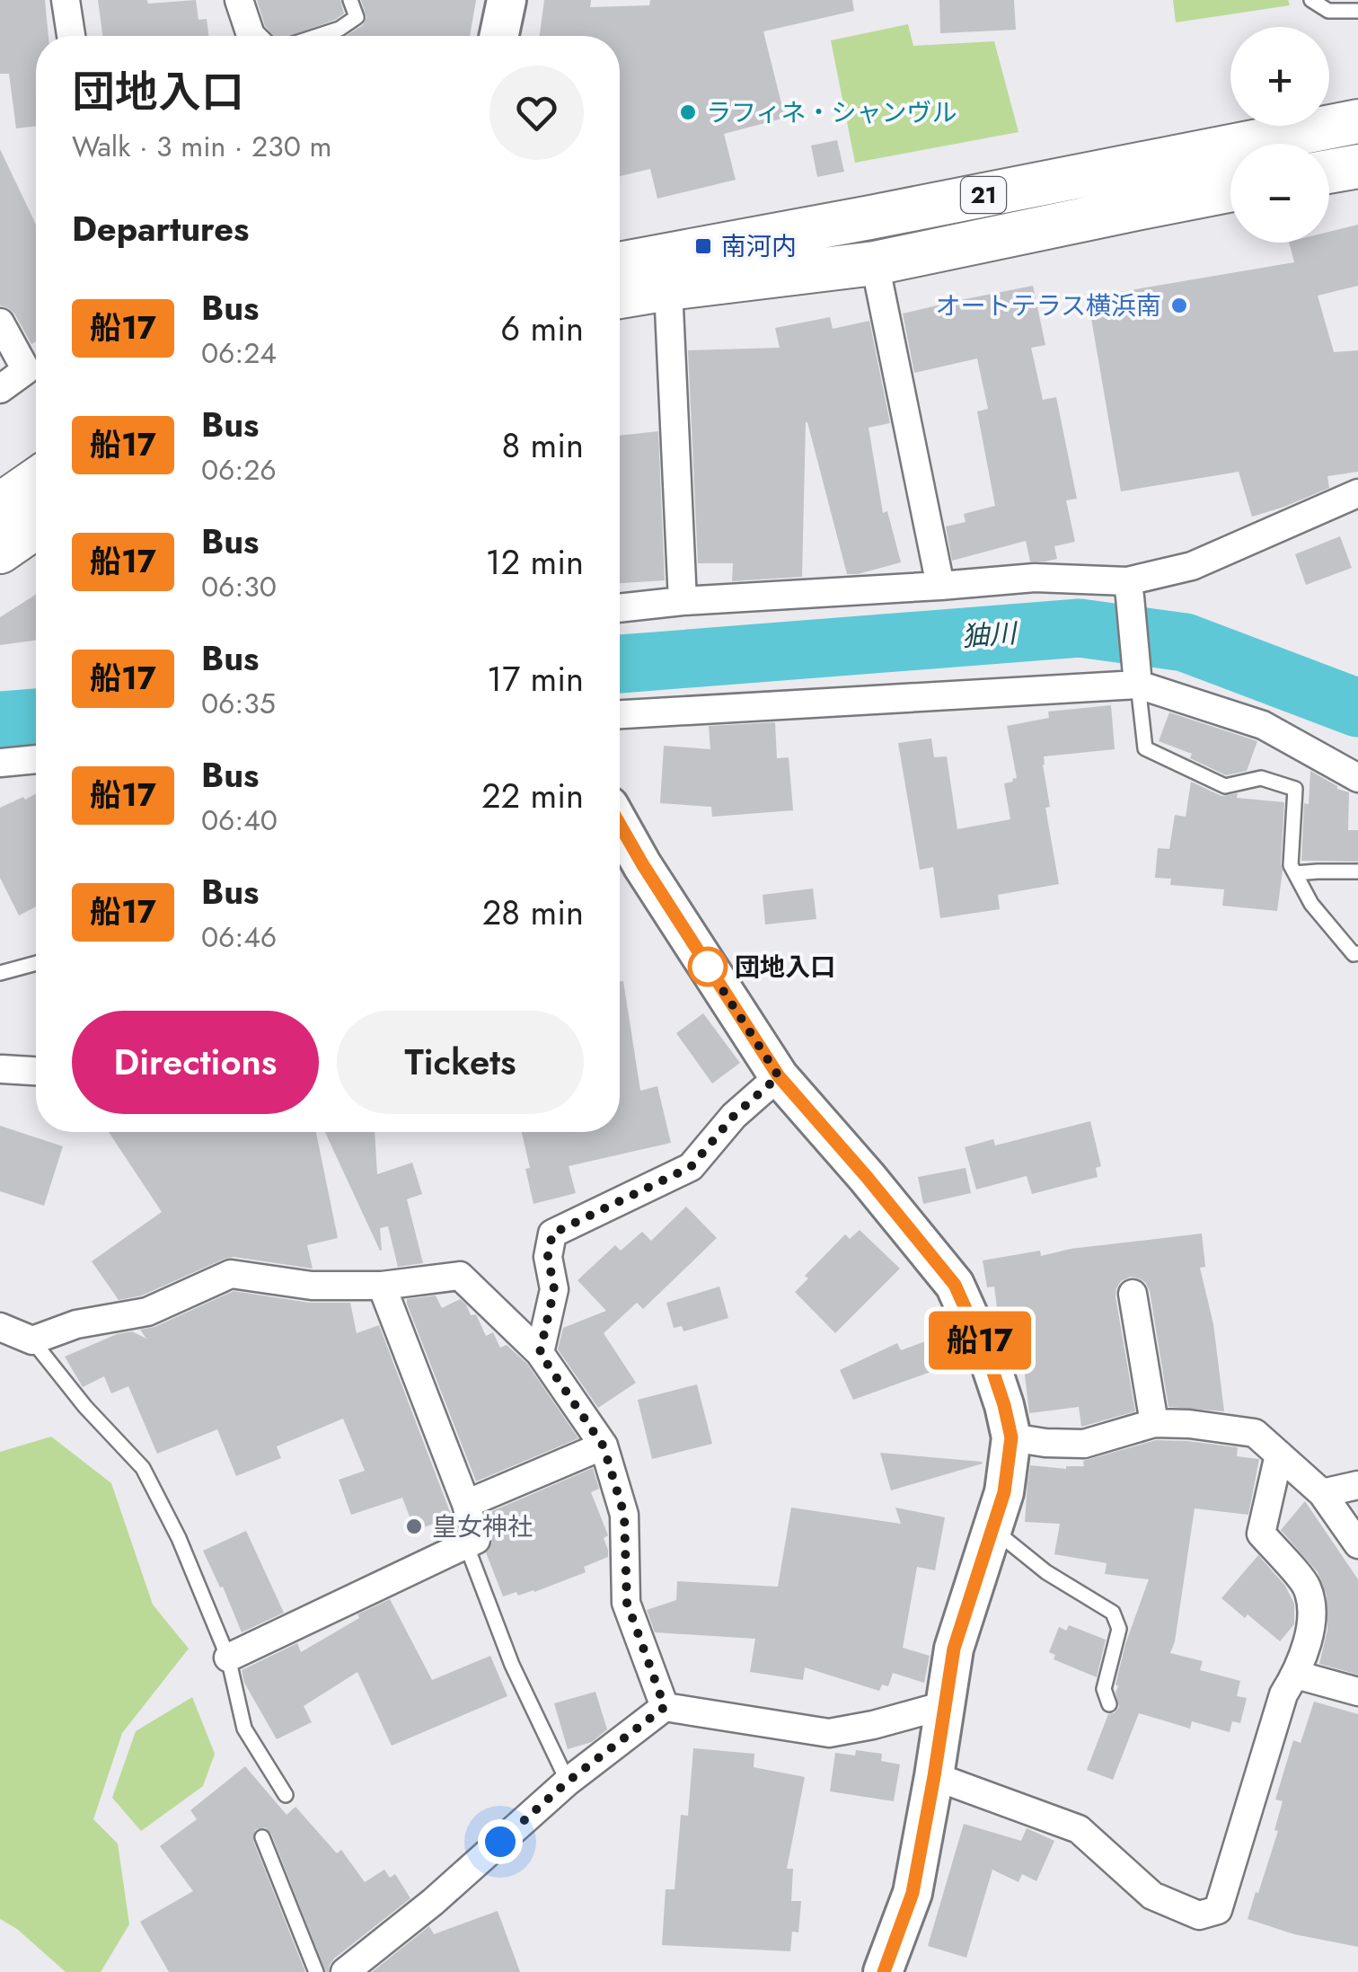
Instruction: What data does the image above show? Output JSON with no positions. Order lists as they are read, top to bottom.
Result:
{
  "streets": {
    "main road": ["21"]
  },
  "water": ["㹨川"],
  "places": {
    "other": [
      "ラフィネ・シャンヴル",
      "オートテラス横浜南",
      "団地入口",
      "皇女神社"
    ],
    "transit": ["南河内"]
  },
  "lines": ["bus line 船17"],
  "page": {
    "on_map": "船17",
    "map_buttons": ["+", "−"],
    "heading": [
      ["団地入口", "Walk · 3 min · 230 m"],
      "Departures"
    ],
    "list": [
      {
        "mark": "船17",
        "name": "Bus",
        "note": "06:24",
        "value": "6 min"
      },
      {
        "mark": "船17",
        "name": "Bus",
        "note": "06:26",
        "value": "8 min"
      },
      {
        "mark": "船17",
        "name": "Bus",
        "note": "06:30",
        "value": "12 min"
      },
      {
        "mark": "船17",
        "name": "Bus",
        "note": "06:35",
        "value": "17 min"
      },
      {
        "mark": "船17",
        "name": "Bus",
        "note": "06:40",
        "value": "22 min"
      },
      {
        "mark": "船17",
        "name": "Bus",
        "note": "06:46",
        "value": "28 min"
      }
    ],
    "buttons": ["Directions", "Tickets"]
  }
}
